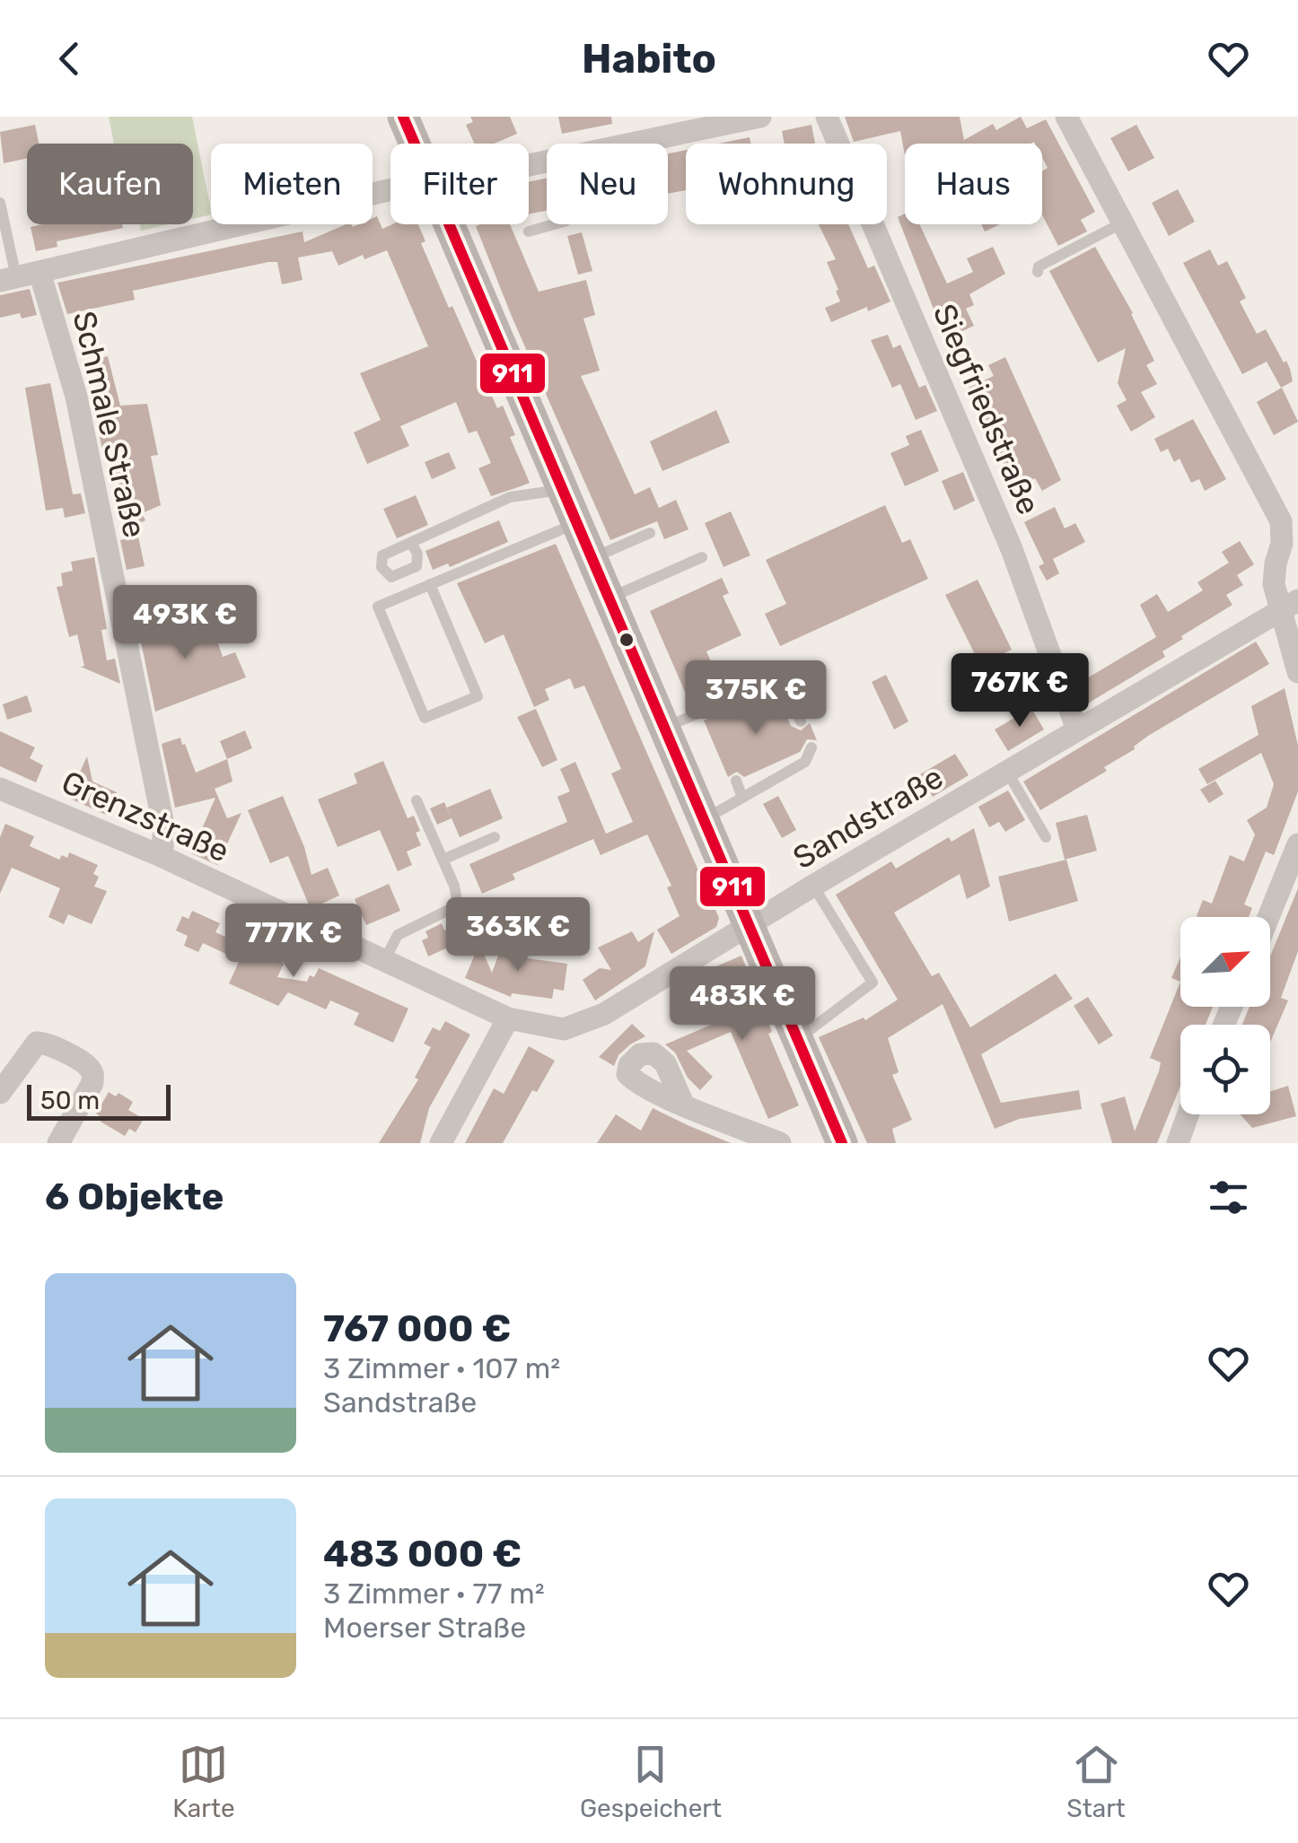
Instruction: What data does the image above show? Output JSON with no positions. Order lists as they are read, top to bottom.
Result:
{
  "streets": {
    "street": [
      "Siegfriedstraße",
      "Schmale Straße",
      "Grenzstraße",
      "Sandstraße"
    ]
  },
  "crossings": [
    ["Siegfriedstraße", "Sandstraße"],
    ["Schmale Straße", "Grenzstraße"],
    ["Grenzstraße", "Sandstraße"]
  ],
  "lines": ["transit line 911"],
  "scale_bar": "50 m",
  "north": "top right",
  "page": {
    "header": "Habito",
    "chip": [
      "Kaufen",
      "Mieten",
      "Filter",
      "Neu",
      "Wohnung",
      "Haus"
    ],
    "price": [
      "493K €",
      "767K €",
      "375K €",
      "363K €",
      "777K €",
      "483K €"
    ],
    "scale": "50 m",
    "heading": "6 Objekte",
    "list": [
      {
        "name": "767 000 €",
        "note": "3 Zimmer · 107 m² · Sandstraße"
      },
      {
        "name": "483 000 €",
        "note": "3 Zimmer · 77 m² · Moerser Straße"
      }
    ],
    "tabs": ["Karte", "Gespeichert", "Start"]
  }
}
